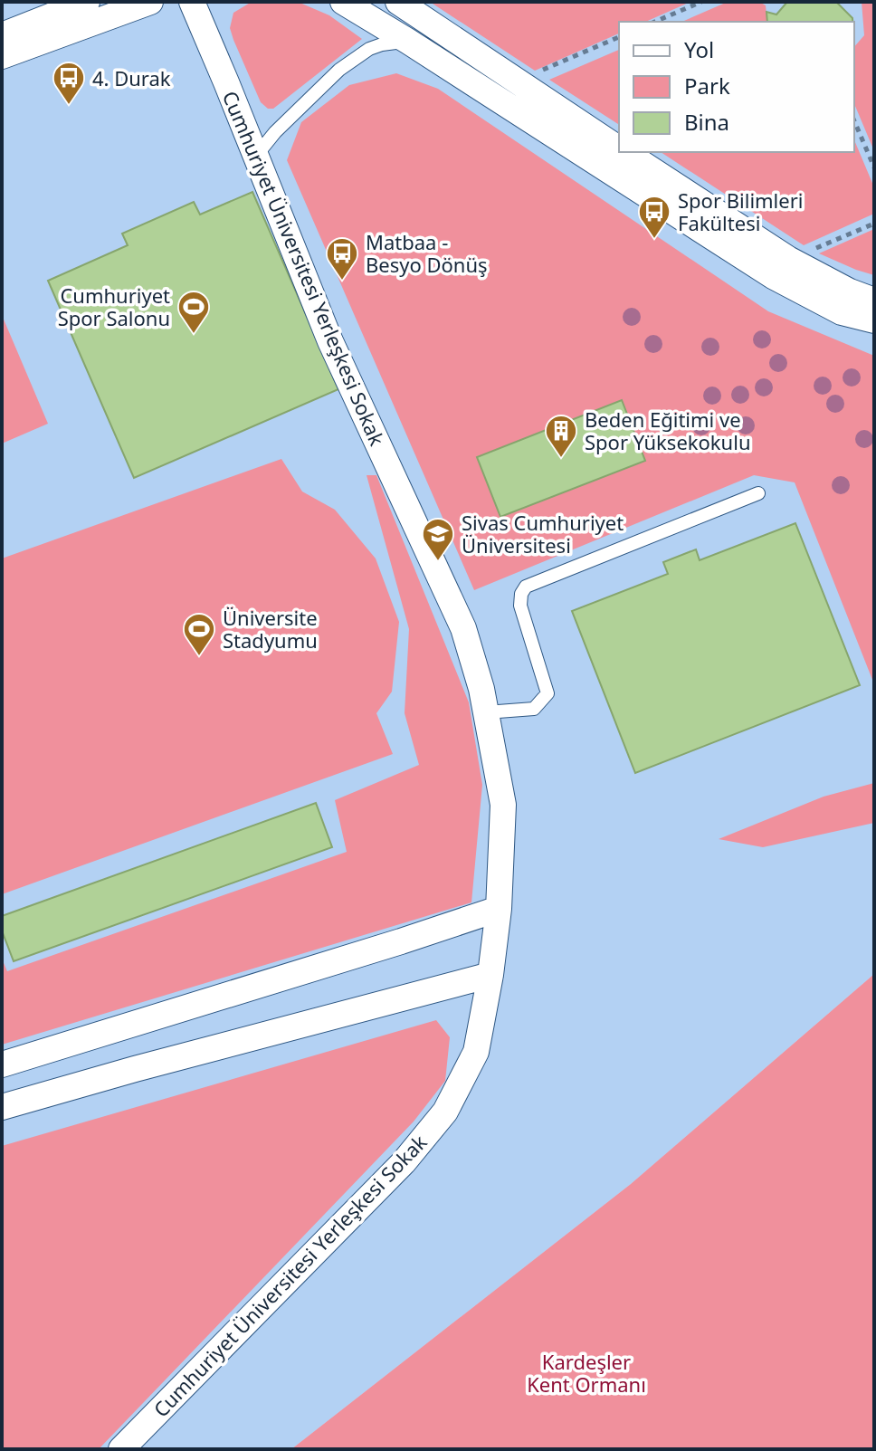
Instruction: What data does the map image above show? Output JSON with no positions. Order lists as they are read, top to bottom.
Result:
{
  "streets": {
    "street": ["Cumhuriyet Üniversitesi Yerleşkesi Sokak"]
  },
  "parks": ["Kardeşler Kent Ormanı"],
  "places": {
    "bus stop": ["4. Durak", "Spor Bilimleri Fakültesi", "Matbaa - Besyo Dönüş"],
    "sports": ["Cumhuriyet Spor Salonu", "Üniversite Stadyumu"],
    "building": ["Beden Eğitimi ve Spor Yüksekokulu"],
    "school or university": ["Sivas Cumhuriyet Üniversitesi"]
  },
  "legend": ["Yol", "Park", "Bina"]
}
